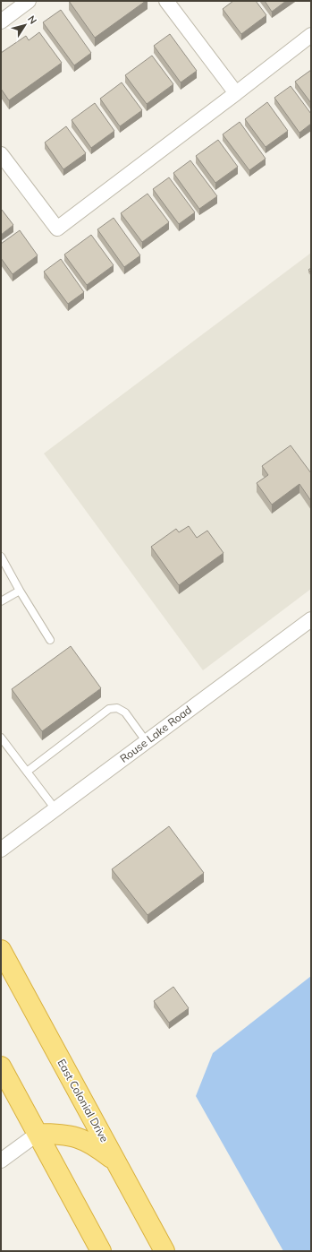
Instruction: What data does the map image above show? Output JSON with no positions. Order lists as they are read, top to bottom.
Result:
{
  "streets": {
    "highway": ["East Colonial Drive"],
    "street": ["Rouse Lake Road"]
  },
  "north": "top right"
}
